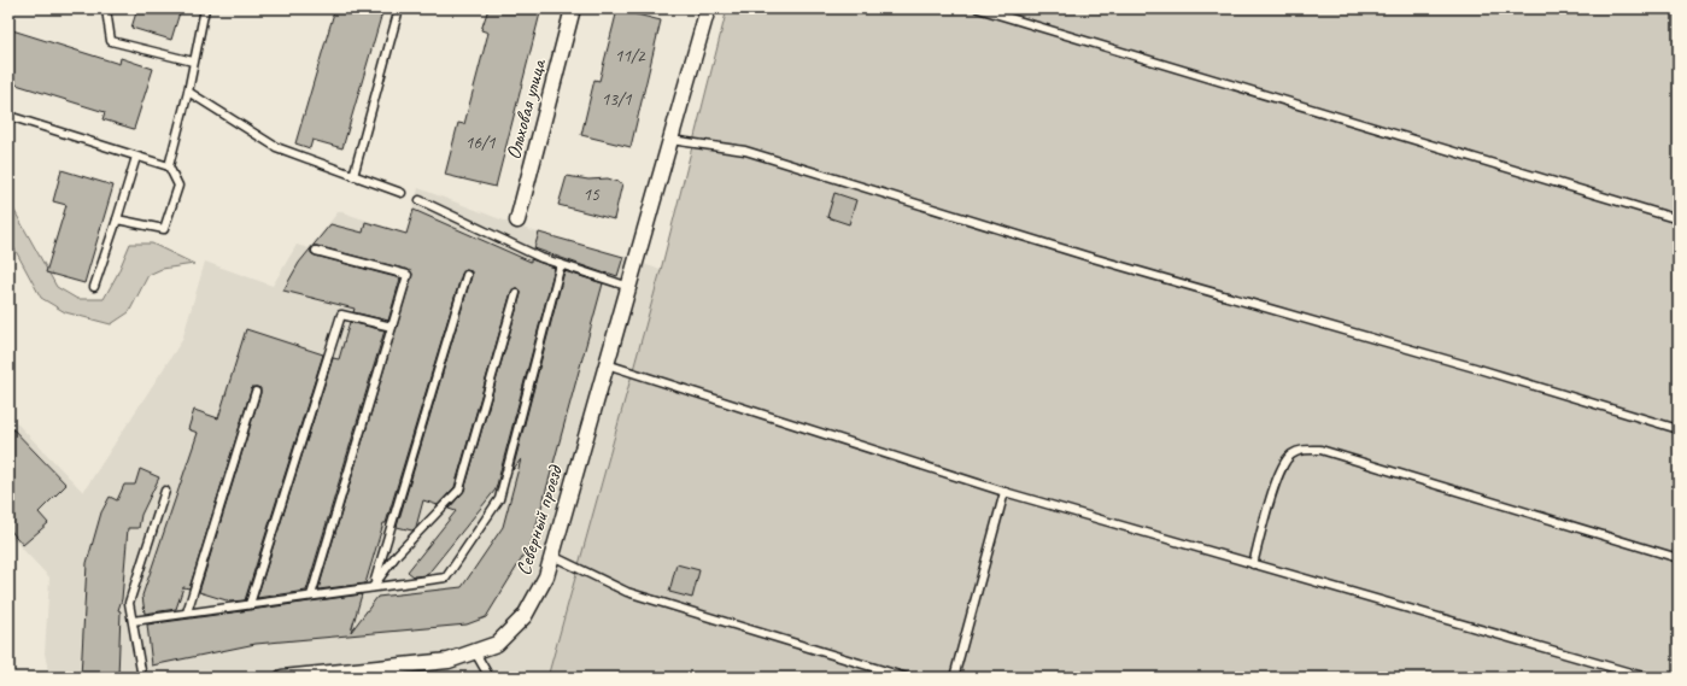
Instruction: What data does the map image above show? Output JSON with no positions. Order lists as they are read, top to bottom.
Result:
{
  "streets": {
    "street": ["Ольховая улица", "Северный проезд"]
  },
  "house_numbers": [
    "11/2",
    "13/1",
    "16/1",
    "15"
  ]
}
